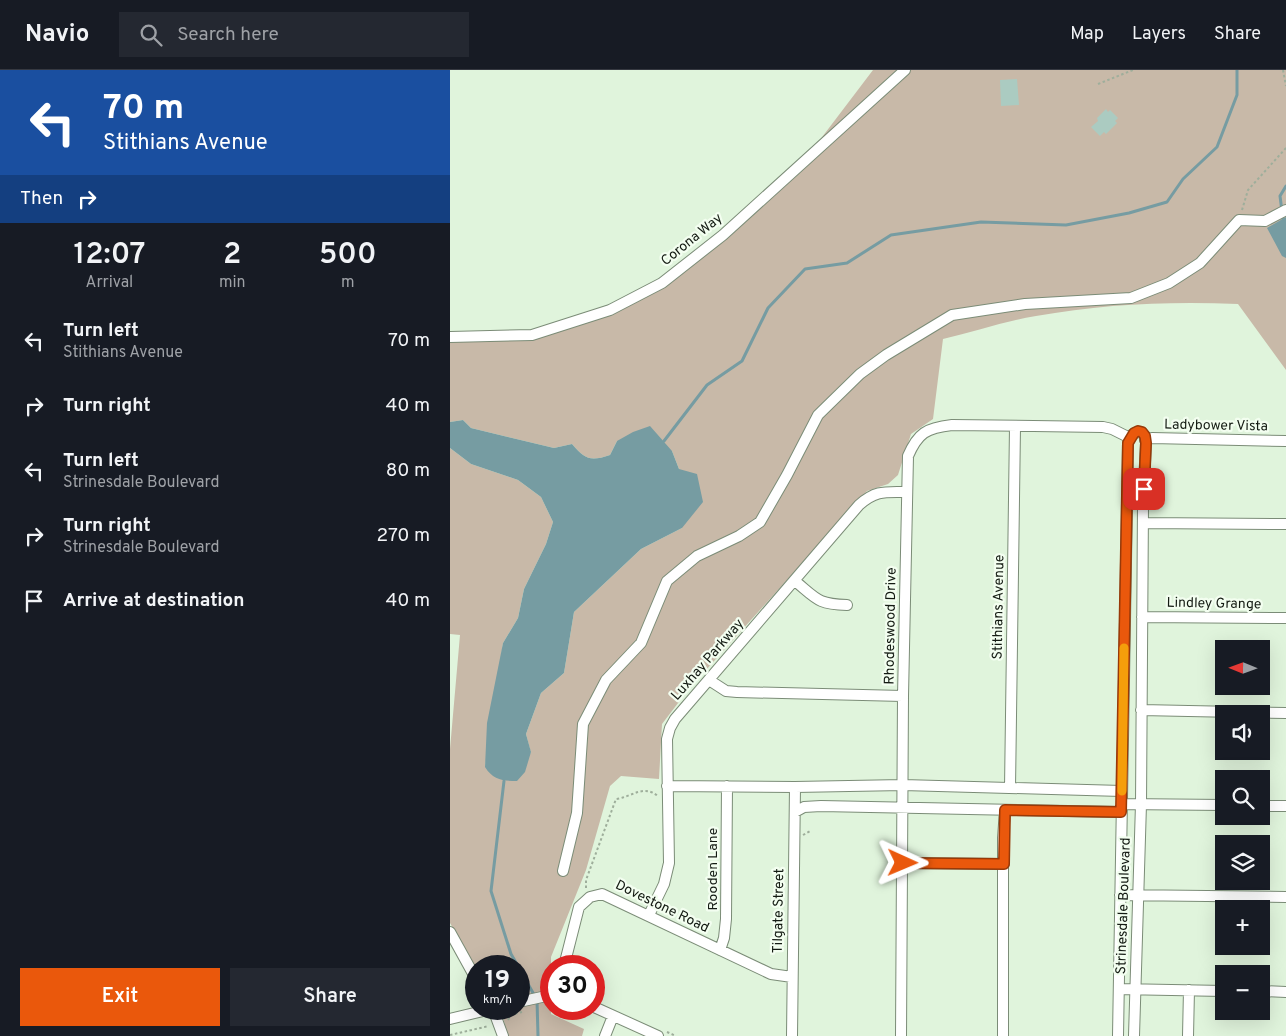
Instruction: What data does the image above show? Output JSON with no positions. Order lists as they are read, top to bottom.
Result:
{
  "streets": {
    "street": [
      "Corona Way",
      "Ladybower Vista",
      "Lindley Grange",
      "Stithians Avenue",
      "Rhodeswood Drive",
      "Luxhay Parkway",
      "Rooden Lane",
      "Strinesdale Boulevard",
      "Dovestone Road",
      "Tilgate Street"
    ]
  },
  "crossings": [
    ["Ladybower Vista", "Strinesdale Boulevard"],
    ["Lindley Grange", "Strinesdale Boulevard"],
    ["Stithians Avenue", "Rhodeswood Drive"],
    ["Rhodeswood Drive", "Luxhay Parkway"],
    ["Rhodeswood Drive", "Strinesdale Boulevard"],
    ["Luxhay Parkway", "Dovestone Road"],
    ["Rooden Lane", "Dovestone Road"],
    ["Dovestone Road", "Tilgate Street"]
  ],
  "north": "left",
  "page": {
    "header": "Navio",
    "search": "Search here",
    "nav": ["Map", "Layers", "Share"],
    "turn": ["70 m", "Stithians Avenue"],
    "then": "Then",
    "eta": [
      "12:07",
      "Arrival",
      "2",
      "min",
      "500",
      "m"
    ],
    "list": [
      {
        "name": "Turn left",
        "note": "Stithians Avenue",
        "value": "70 m"
      },
      {
        "name": "Turn right",
        "value": "40 m"
      },
      {
        "name": "Turn left",
        "note": "Strinesdale Boulevard",
        "value": "80 m"
      },
      {
        "name": "Turn right",
        "note": "Strinesdale Boulevard",
        "value": "270 m"
      },
      {
        "name": "Arrive at destination",
        "value": "40 m"
      }
    ],
    "map_buttons": ["+", "−"],
    "speed": "19 km/h",
    "limit": "30",
    "buttons": ["Exit", "Share"]
  }
}
